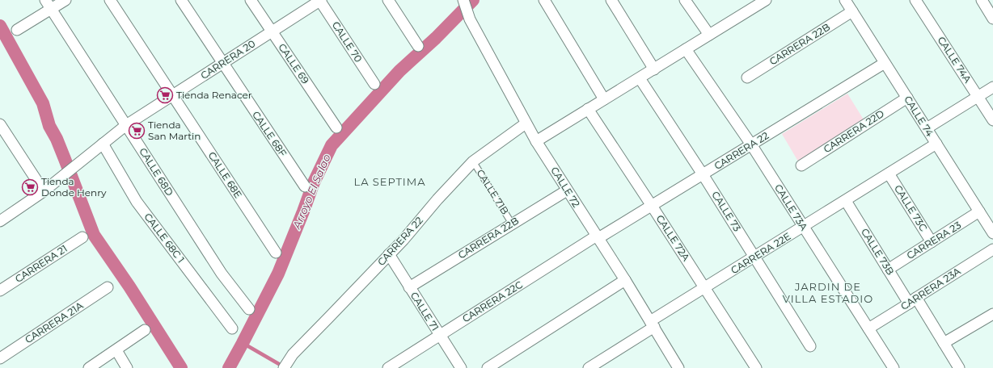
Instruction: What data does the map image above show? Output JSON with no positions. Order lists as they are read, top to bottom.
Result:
{
  "streets": {
    "street": [
      "CALLE 70",
      "CARRERA 22B",
      "CARRERA 20",
      "CALLE 74A",
      "CALLE 69",
      "CALLE 74",
      "CARRERA 22D",
      "CALLE 68F",
      "CARRERA 22",
      "CALLE 68D",
      "CALLE 68E",
      "CALLE 72",
      "CALLE 73A",
      "CALLE 73C",
      "CALLE 73",
      "CALLE 68C 1",
      "CALLE 72A",
      "CARRERA 23",
      "CALLE 73B",
      "CARRERA 22E",
      "CARRERA 21",
      "CARRERA 23A",
      "CARRERA 22C",
      "CALLE 71",
      "CARRERA 21A"
    ],
    "lane": ["CALLE 71B"]
  },
  "crossings": [
    ["CALLE 70", "CARRERA 20"],
    ["CARRERA 22B", "CALLE 74"],
    ["CARRERA 22B", "CALLE 72"],
    ["CARRERA 22B", "CALLE 71B"],
    ["CARRERA 22B", "CALLE 71"],
    ["CARRERA 20", "CALLE 69"],
    ["CARRERA 20", "CALLE 68F"],
    ["CARRERA 20", "CALLE 68D"],
    ["CARRERA 20", "CALLE 68E"],
    ["CARRERA 20", "CALLE 68C 1"],
    ["CALLE 74", "CARRERA 22D"],
    ["CALLE 74", "CARRERA 22"],
    ["CALLE 74", "CARRERA 23"],
    ["CALLE 74", "CARRERA 22E"],
    ["CARRERA 22", "CALLE 72"],
    ["CARRERA 22", "CALLE 71B"],
    ["CARRERA 22", "CALLE 73A"],
    ["CARRERA 22", "CALLE 73"],
    ["CARRERA 22", "CALLE 72A"],
    ["CARRERA 22", "CARRERA 22C"],
    ["CARRERA 22", "CALLE 71"],
    ["CALLE 72", "CARRERA 22E"],
    ["CALLE 72", "CARRERA 22C"],
    ["CALLE 73A", "CARRERA 22E"],
    ["CALLE 73A", "CARRERA 23A"],
    ["CALLE 73C", "CARRERA 23"],
    ["CALLE 73C", "CARRERA 22E"],
    ["CALLE 73", "CARRERA 22E"],
    ["CALLE 72A", "CARRERA 22E"],
    ["CARRERA 23", "CALLE 73B"],
    ["CALLE 73B", "CARRERA 22E"],
    ["CALLE 73B", "CARRERA 23A"],
    ["CARRERA 22C", "CALLE 71"]
  ],
  "districts": ["LA SEPTIMA", "JARDIN DE VILLA ESTADIO"],
  "water": ["Arroyo El Salao"],
  "places": {
    "supermarket": ["Tienda Renacer", "Tienda San Martin", "Tienda Donde Henry"]
  }
}
